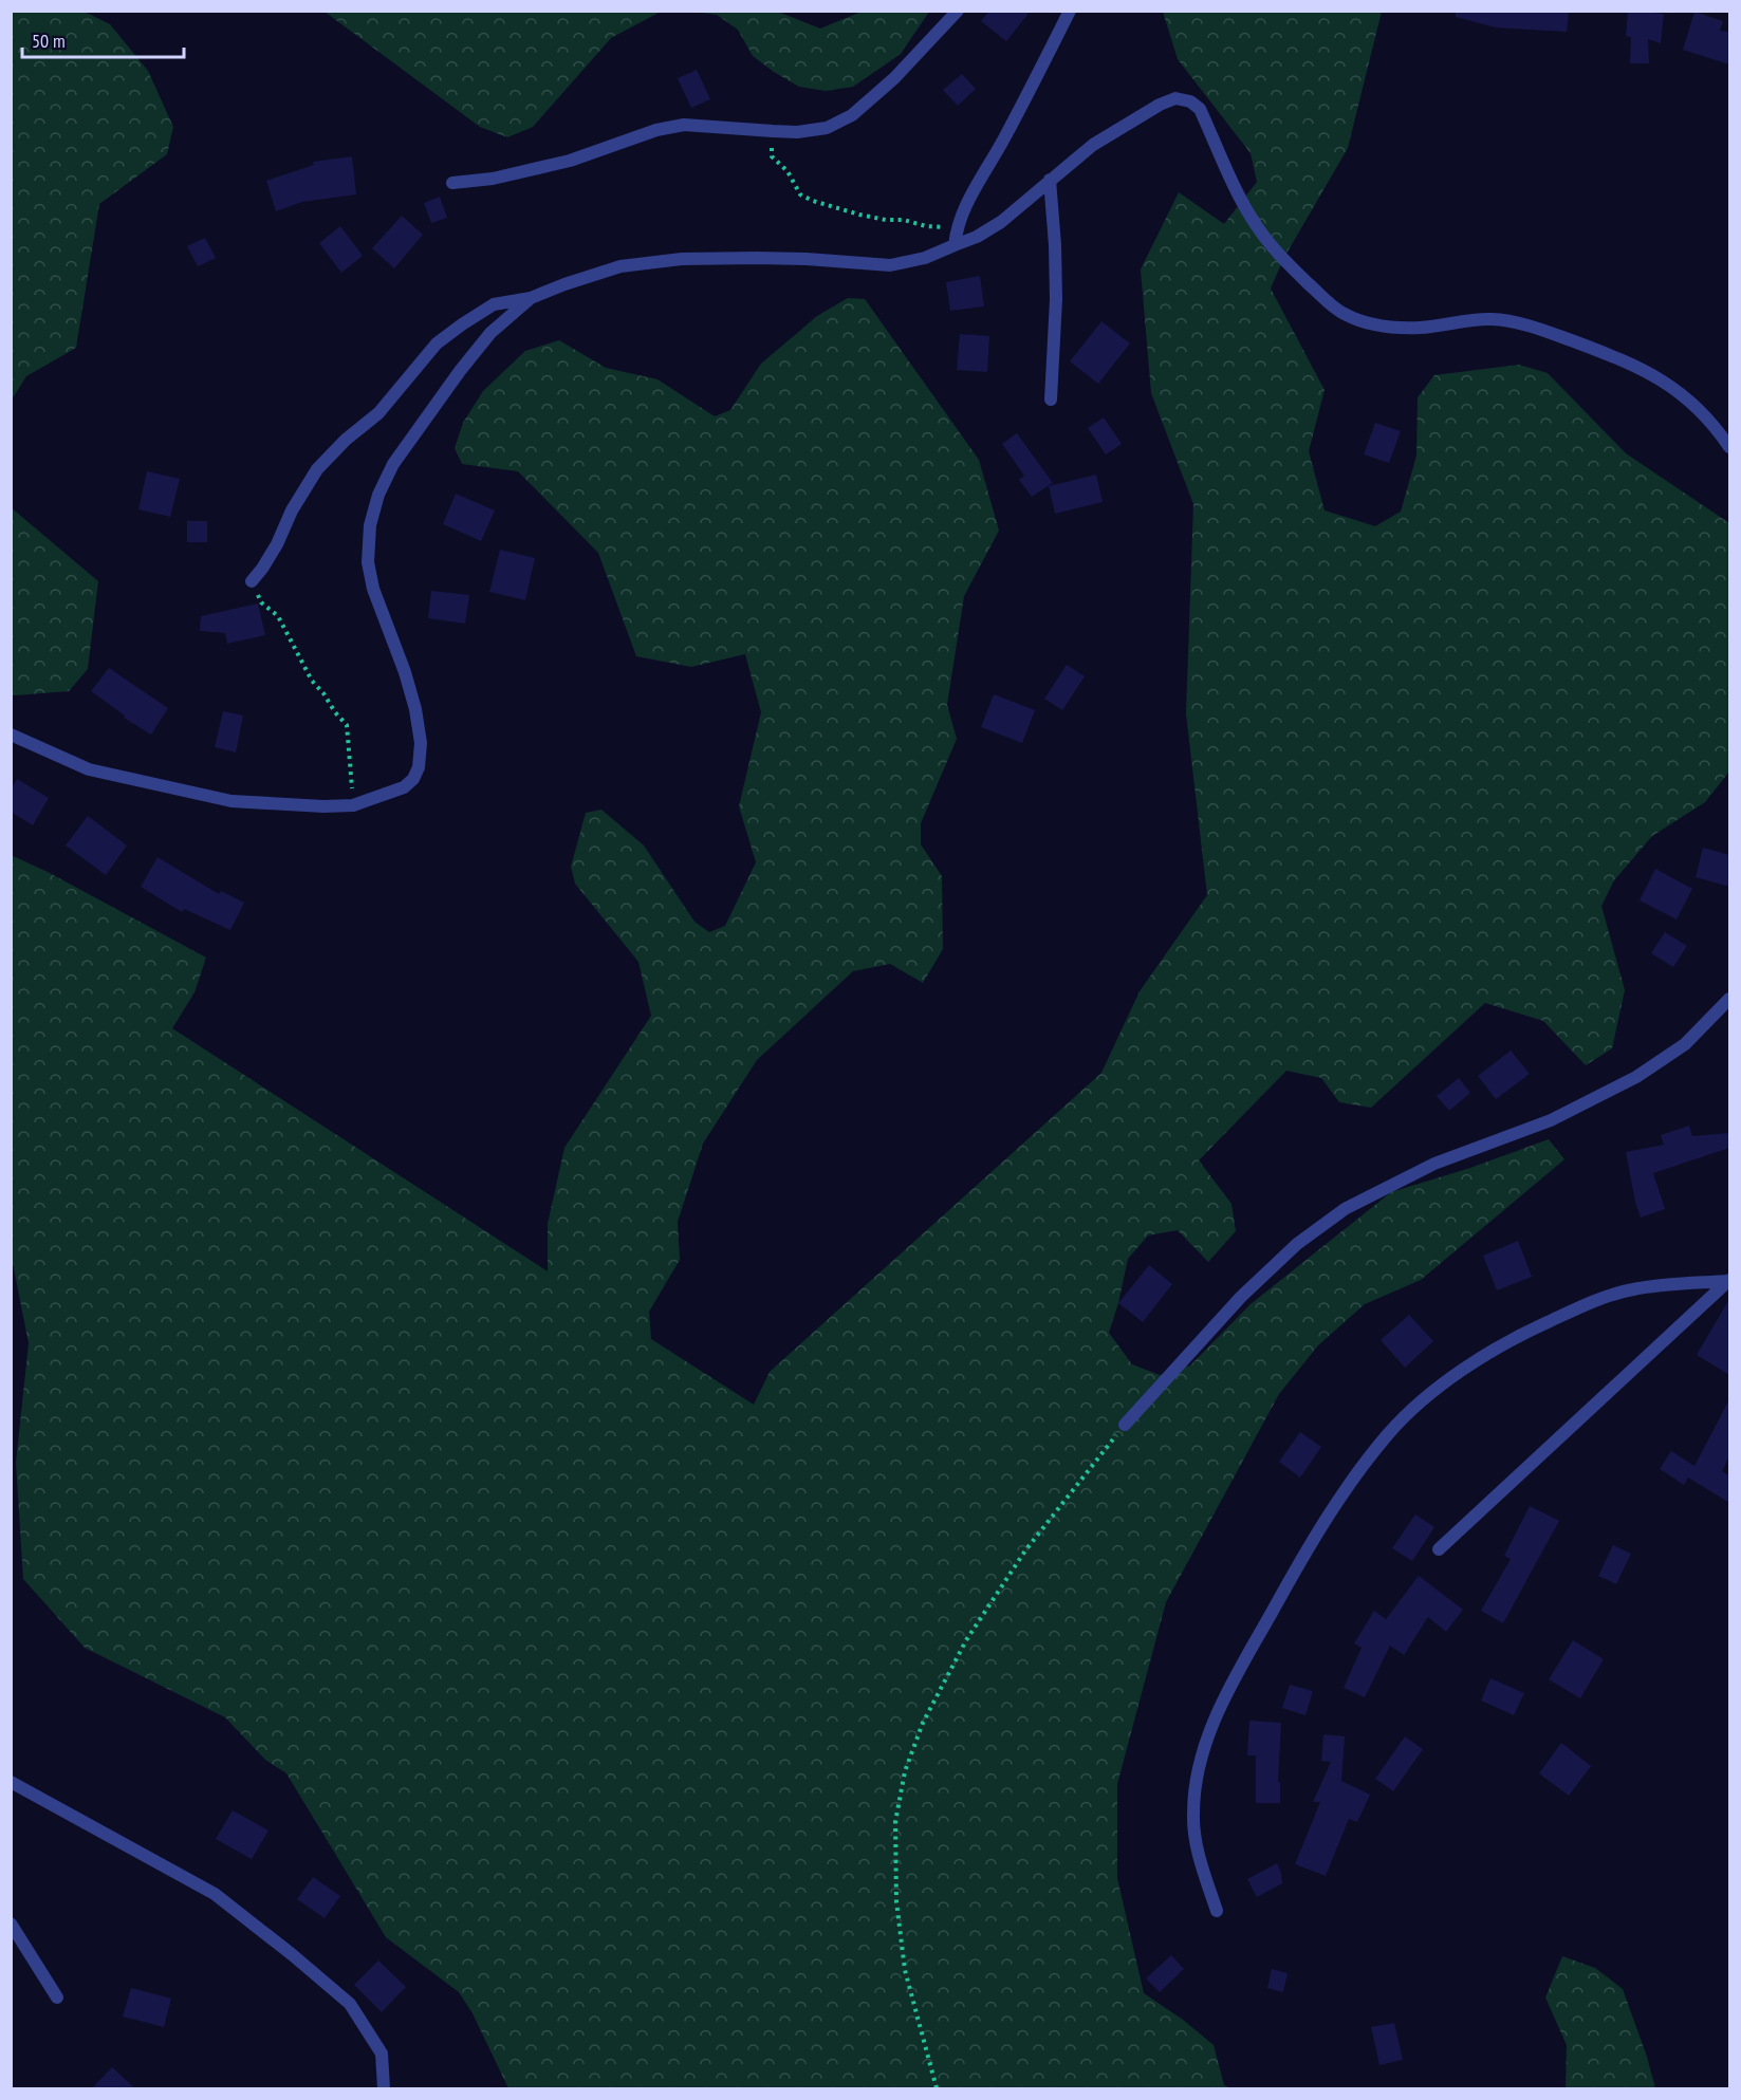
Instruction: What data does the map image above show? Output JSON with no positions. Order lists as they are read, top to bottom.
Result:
{
  "scale_bar": "50 m"
}
